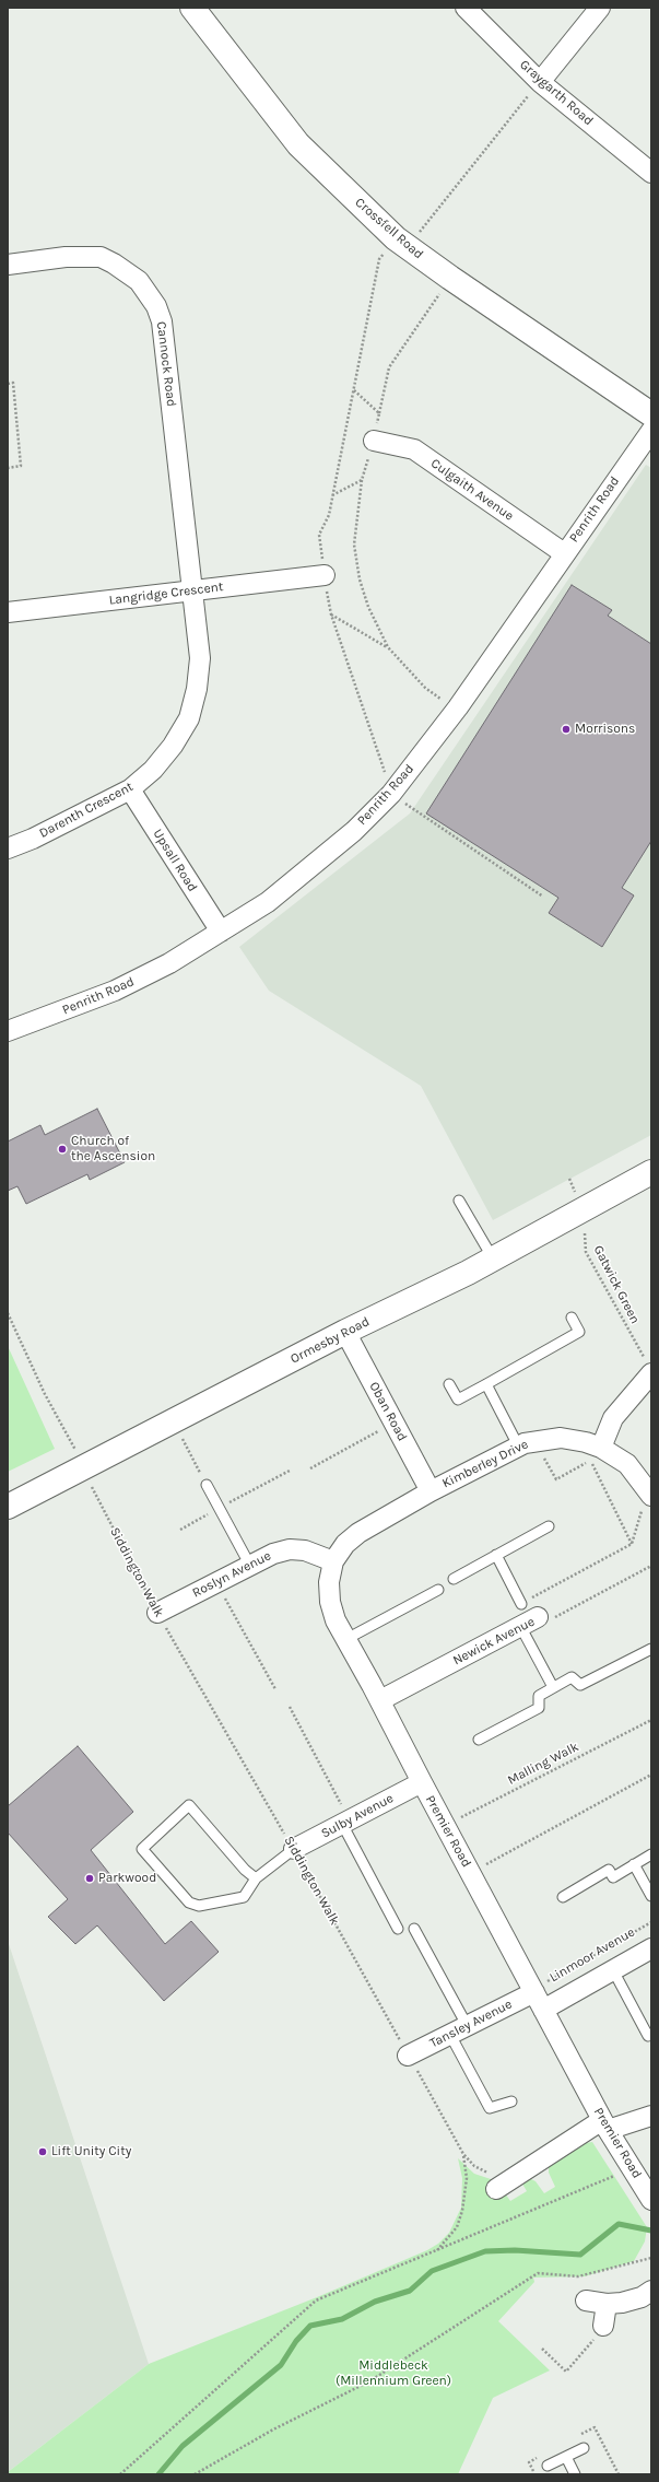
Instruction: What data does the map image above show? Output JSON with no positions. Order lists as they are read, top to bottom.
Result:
{
  "streets": {
    "street": [
      "Graygarth Road",
      "Crossfell Road",
      "Cannock Road",
      "Culgaith Avenue",
      "Penrith Road",
      "Langridge Crescent",
      "Darenth Crescent",
      "Upsall Road",
      "Ormesby Road",
      "Oban Road",
      "Kimberley Drive",
      "Roslyn Avenue",
      "Newick Avenue",
      "Sulby Avenue",
      "Premier Road",
      "Linmoor Avenue",
      "Tansley Avenue"
    ],
    "path": ["Gatwick Green", "Siddington Walk", "Malling Walk"]
  },
  "crossings": [
    ["Cannock Road", "Langridge Crescent"],
    ["Cannock Road", "Darenth Crescent"],
    ["Culgaith Avenue", "Penrith Road"],
    ["Penrith Road", "Upsall Road"],
    ["Langridge Crescent", "Darenth Crescent"],
    ["Darenth Crescent", "Upsall Road"],
    ["Gatwick Green", "Ormesby Road"],
    ["Ormesby Road", "Oban Road"],
    ["Ormesby Road", "Siddington Walk"],
    ["Oban Road", "Kimberley Drive"],
    ["Oban Road", "Premier Road"],
    ["Kimberley Drive", "Premier Road"],
    ["Siddington Walk", "Roslyn Avenue"],
    ["Siddington Walk", "Sulby Avenue"],
    ["Siddington Walk", "Tansley Avenue"],
    ["Roslyn Avenue", "Premier Road"],
    ["Newick Avenue", "Premier Road"],
    ["Malling Walk", "Premier Road"],
    ["Sulby Avenue", "Premier Road"],
    ["Premier Road", "Linmoor Avenue"],
    ["Premier Road", "Tansley Avenue"],
    ["Linmoor Avenue", "Tansley Avenue"]
  ],
  "parks": ["Middlebeck (Millennium Green)"],
  "places": [
    "Morrisons",
    "Church of the Ascension",
    "Parkwood",
    "Lift Unity City"
  ]
}
